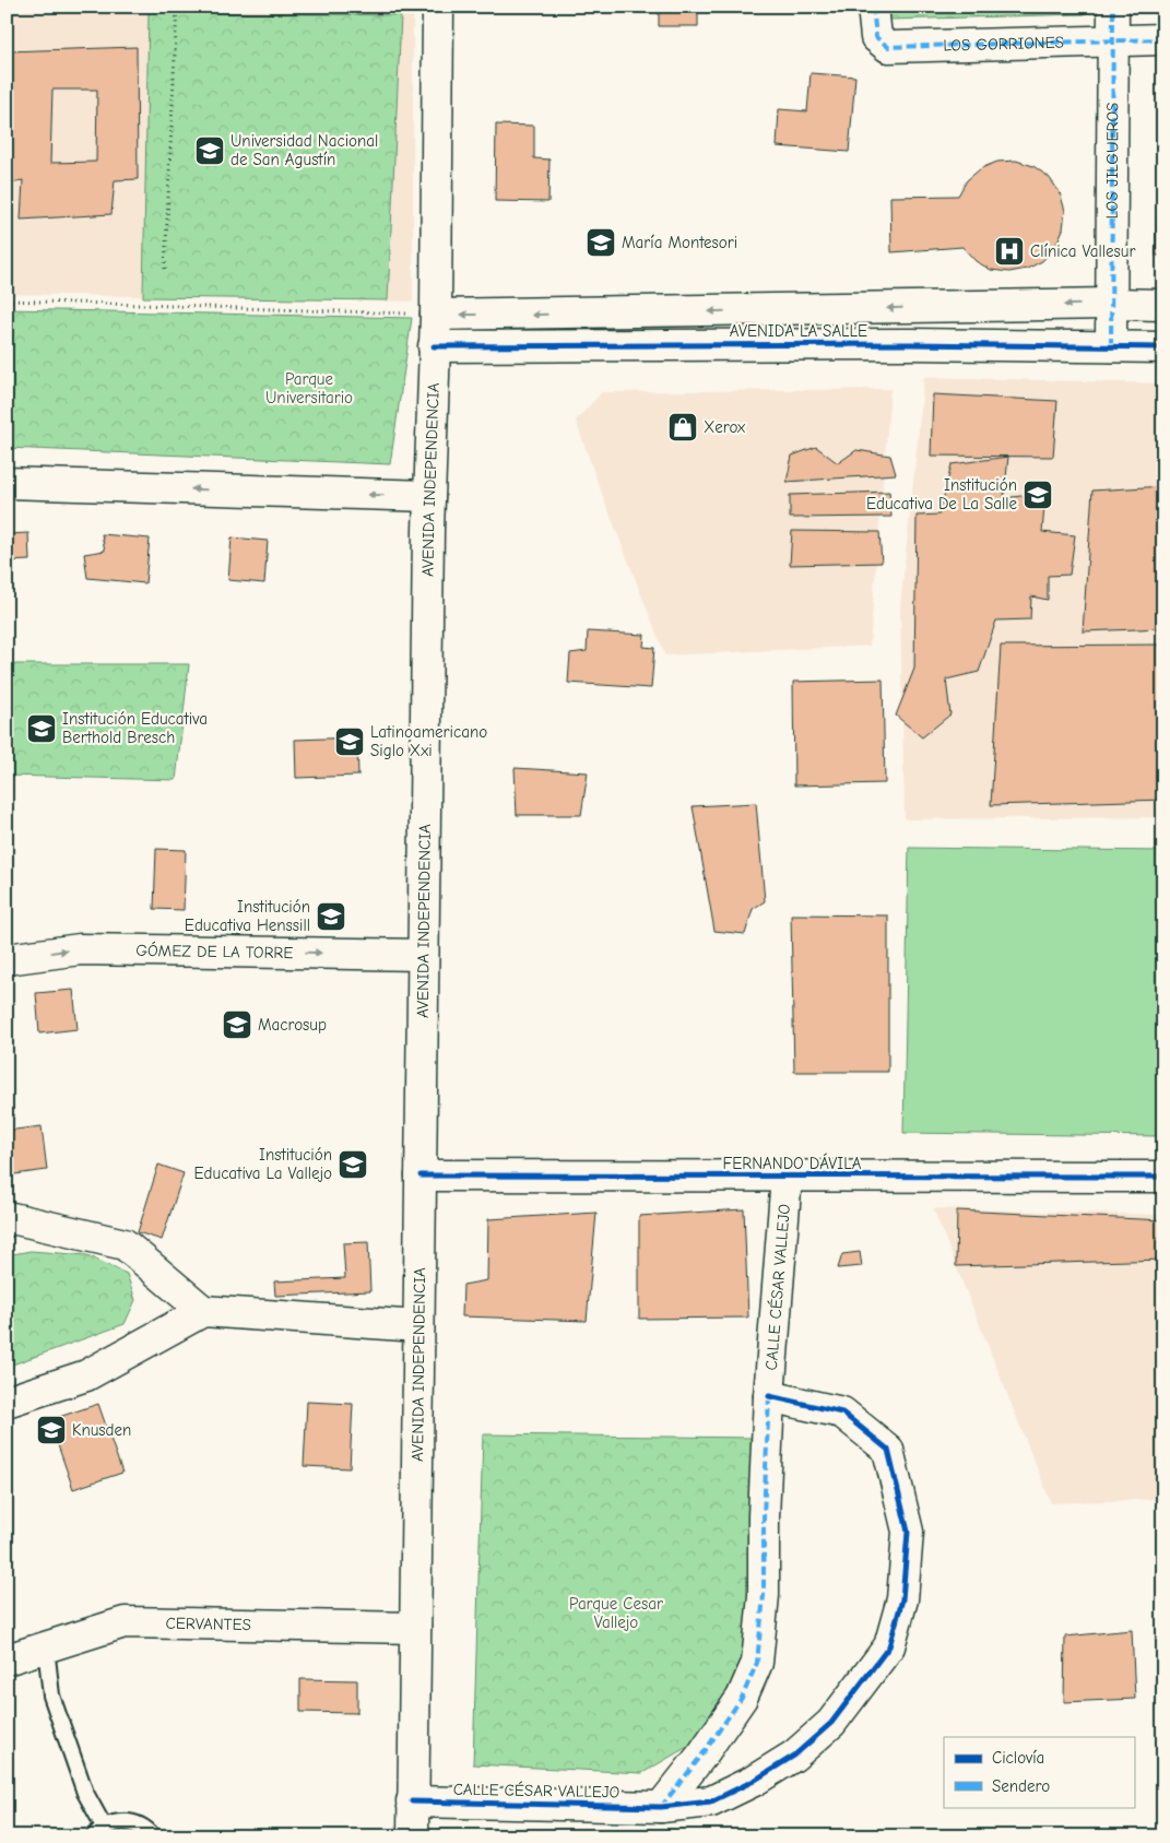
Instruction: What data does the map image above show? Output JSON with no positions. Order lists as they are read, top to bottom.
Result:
{
  "streets": {
    "street": [
      "LOS GORRIONES",
      "LOS JILGUEROS",
      "AVENIDA LA SALLE",
      "AVENIDA INDEPENDENCIA",
      "GÓMEZ DE LA TORRE",
      "FERNANDO DÁVILA",
      "CALLE CÉSAR VALLEJO",
      "CERVANTES"
    ]
  },
  "crossings": [
    ["LOS GORRIONES", "LOS JILGUEROS"],
    ["LOS JILGUEROS", "AVENIDA LA SALLE"],
    ["AVENIDA LA SALLE", "AVENIDA INDEPENDENCIA"],
    ["AVENIDA INDEPENDENCIA", "GÓMEZ DE LA TORRE"],
    ["AVENIDA INDEPENDENCIA", "FERNANDO DÁVILA"],
    ["AVENIDA INDEPENDENCIA", "CALLE CÉSAR VALLEJO"],
    ["AVENIDA INDEPENDENCIA", "CERVANTES"],
    ["FERNANDO DÁVILA", "CALLE CÉSAR VALLEJO"]
  ],
  "one_way": ["GÓMEZ DE LA TORRE"],
  "parks": ["Parque Universitario", "Parque Cesar Vallejo"],
  "places": {
    "school or university": [
      "Universidad Nacional de San Agustín",
      "María Montesori",
      "Institución Educativa De La Salle",
      "Institución Educativa Berthold Bresch",
      "Latinoamericano Siglo Xxi",
      "Institución Educativa Henssill",
      "Macrosup",
      "Institución Educativa La Vallejo",
      "Knusden"
    ],
    "hospital": ["Clínica Vallesur"],
    "shop": ["Xerox"]
  },
  "legend": ["Ciclovía", "Sendero"]
}
